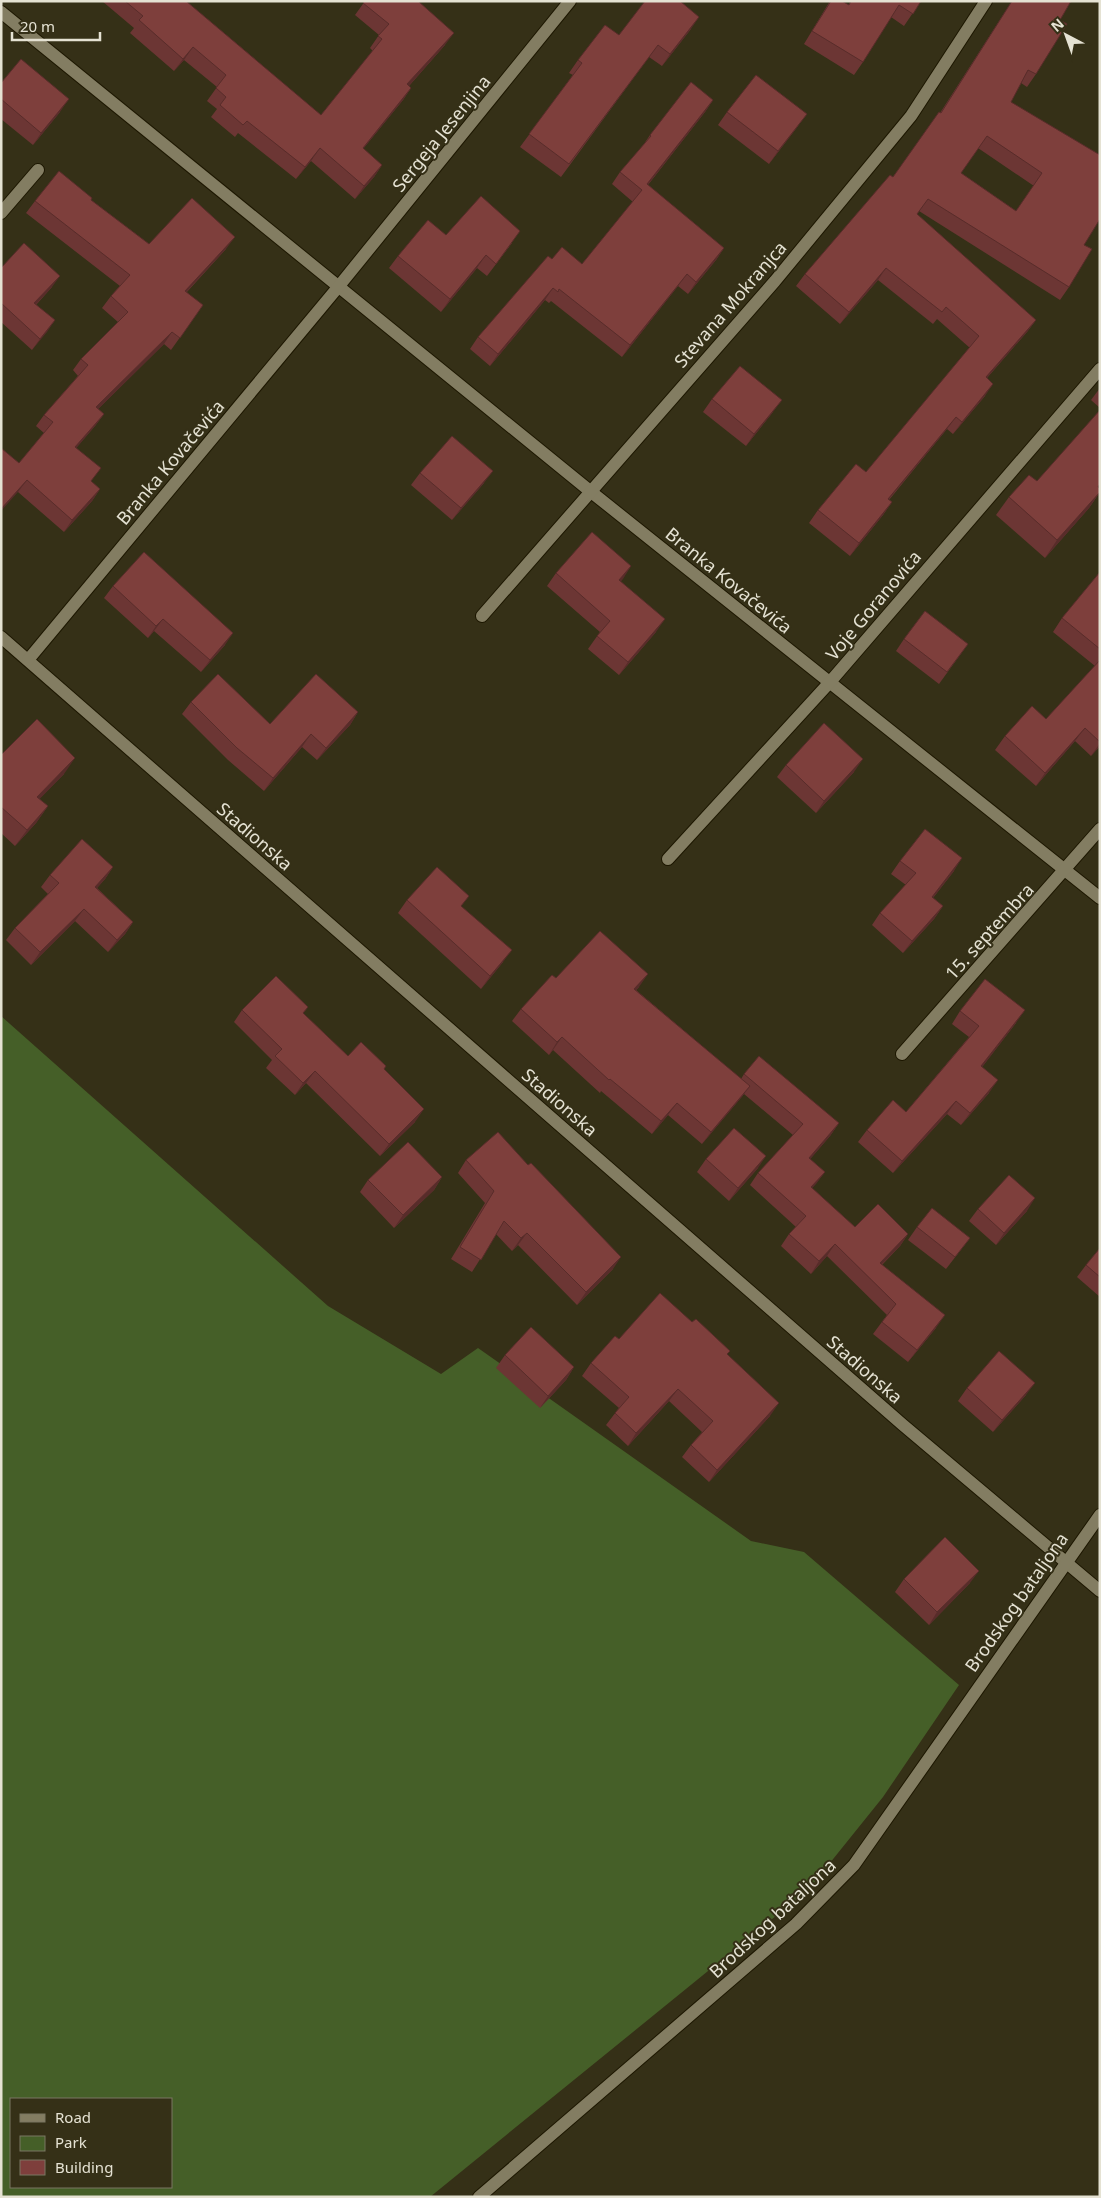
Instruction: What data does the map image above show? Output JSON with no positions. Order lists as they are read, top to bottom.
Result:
{
  "streets": {
    "street": [
      "Sergeja Jesenjina",
      "Stevana Mokranjca",
      "Branka Kovačevića",
      "Voje Goranovića",
      "Stadionska",
      "15. septembra",
      "Brodskog bataljona"
    ]
  },
  "crossings": [
    ["Sergeja Jesenjina", "Branka Kovačevića"],
    ["Stevana Mokranjca", "Branka Kovačevića"],
    ["Branka Kovačevića", "Voje Goranovića"],
    ["Branka Kovačevića", "Stadionska"],
    ["Branka Kovačevića", "15. septembra"],
    ["Stadionska", "Brodskog bataljona"]
  ],
  "legend": ["Road", "Park", "Building"],
  "scale_bar": "20 m",
  "north": "top left"
}
